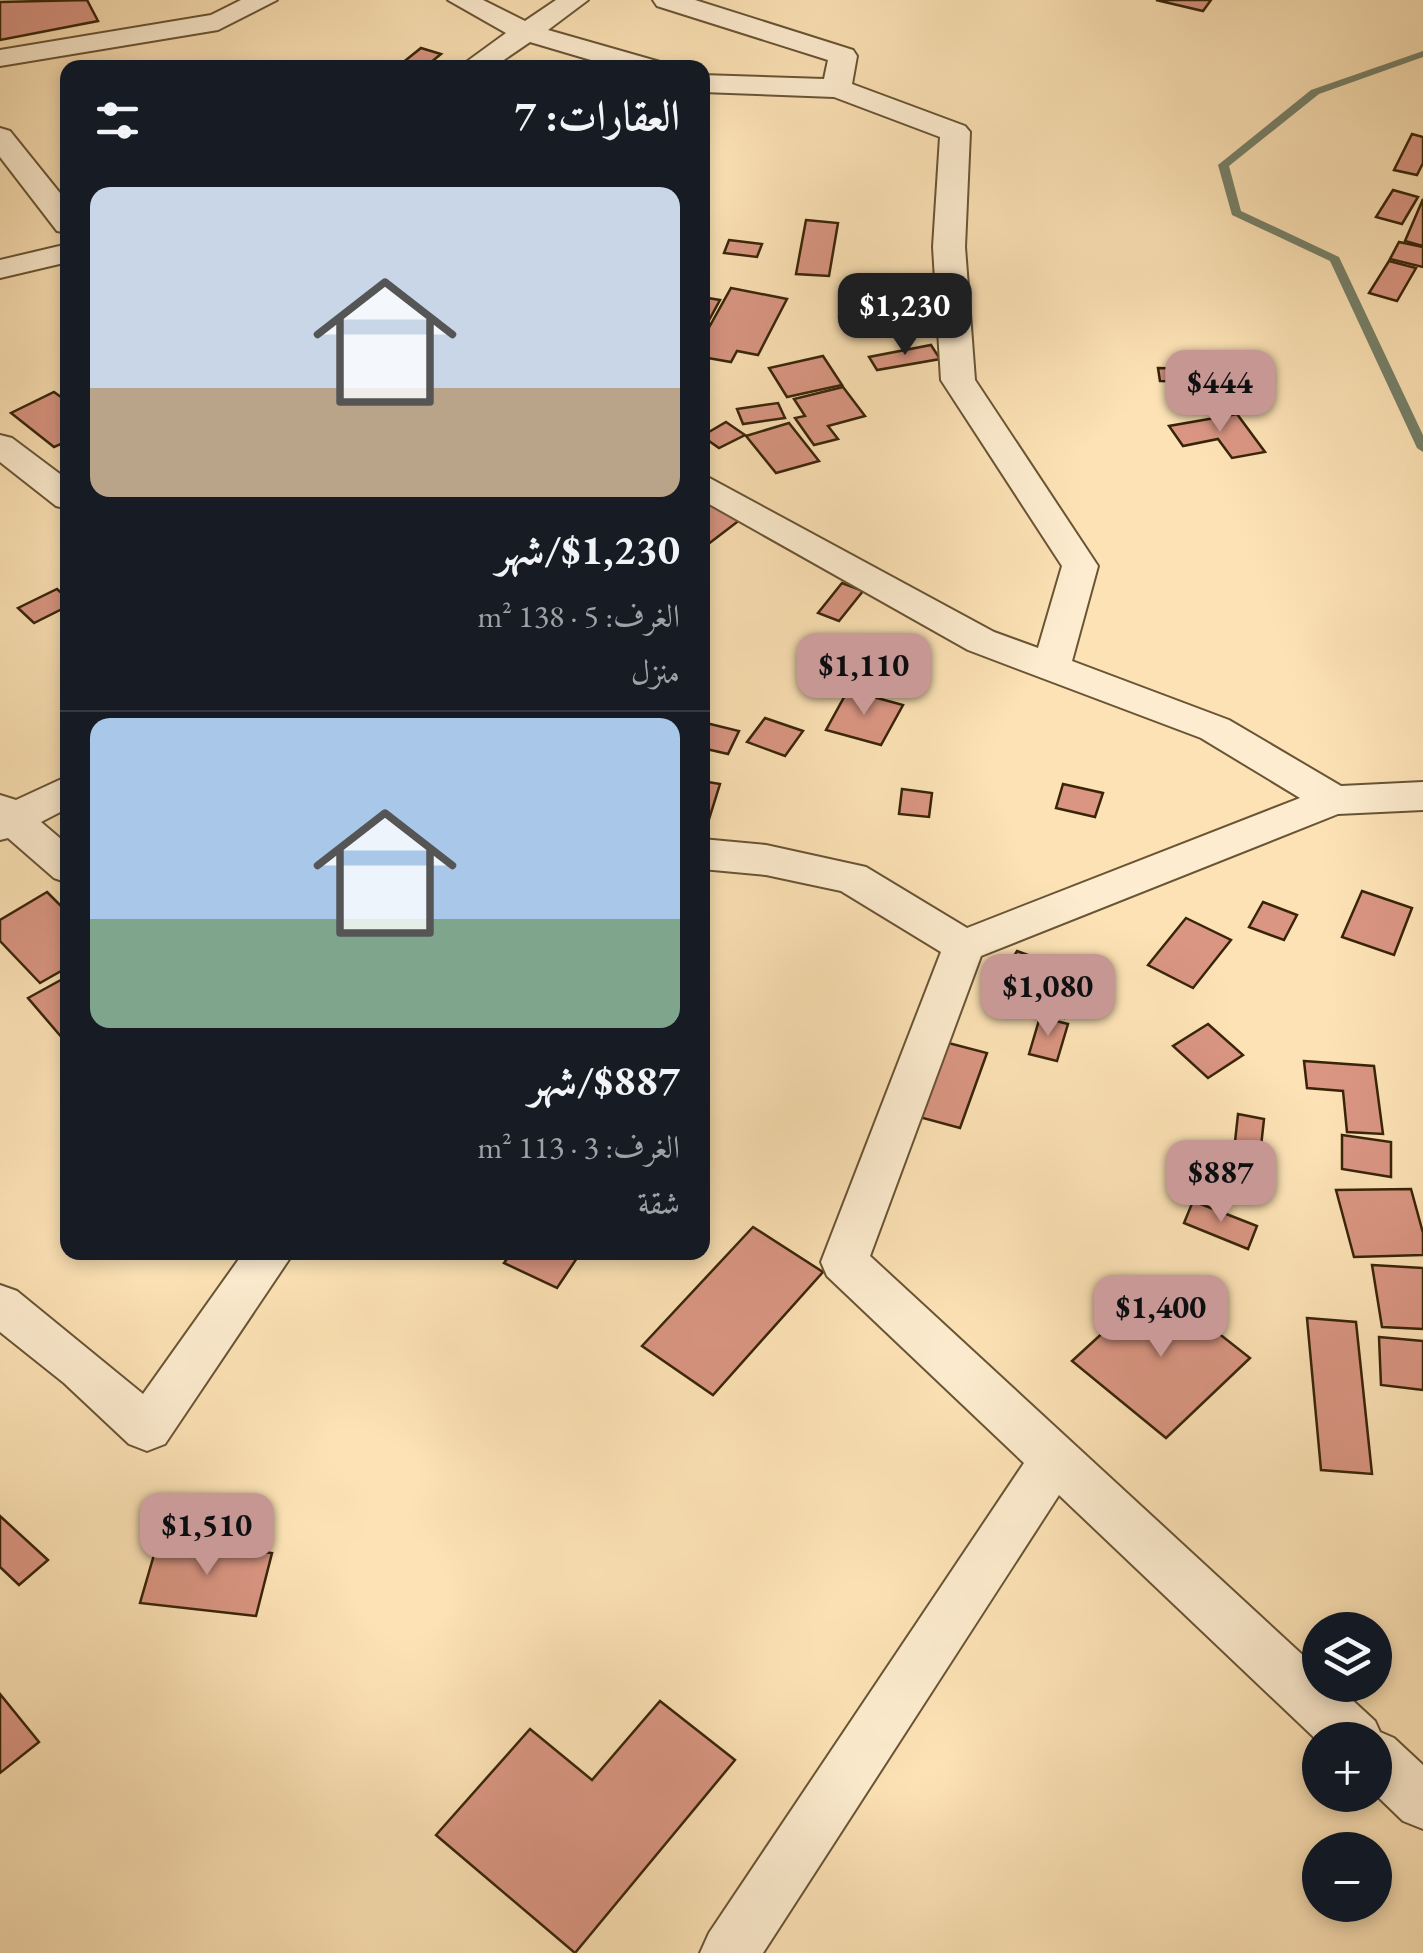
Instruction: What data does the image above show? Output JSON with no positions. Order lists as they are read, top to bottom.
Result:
{
  "page": {
    "heading": "العقارات: 7",
    "list": [
      {
        "name": "$1,230/شهر",
        "note": "الغرف: 5 · 138 m² · منزل"
      },
      {
        "name": "$887/شهر",
        "note": "الغرف: 3 · 113 m² · شقة"
      }
    ],
    "price": [
      "$1,230",
      "$444",
      "$1,110",
      "$1,080",
      "$887",
      "$1,400",
      "$1,510"
    ],
    "map_buttons": ["+", "−"]
  }
}
